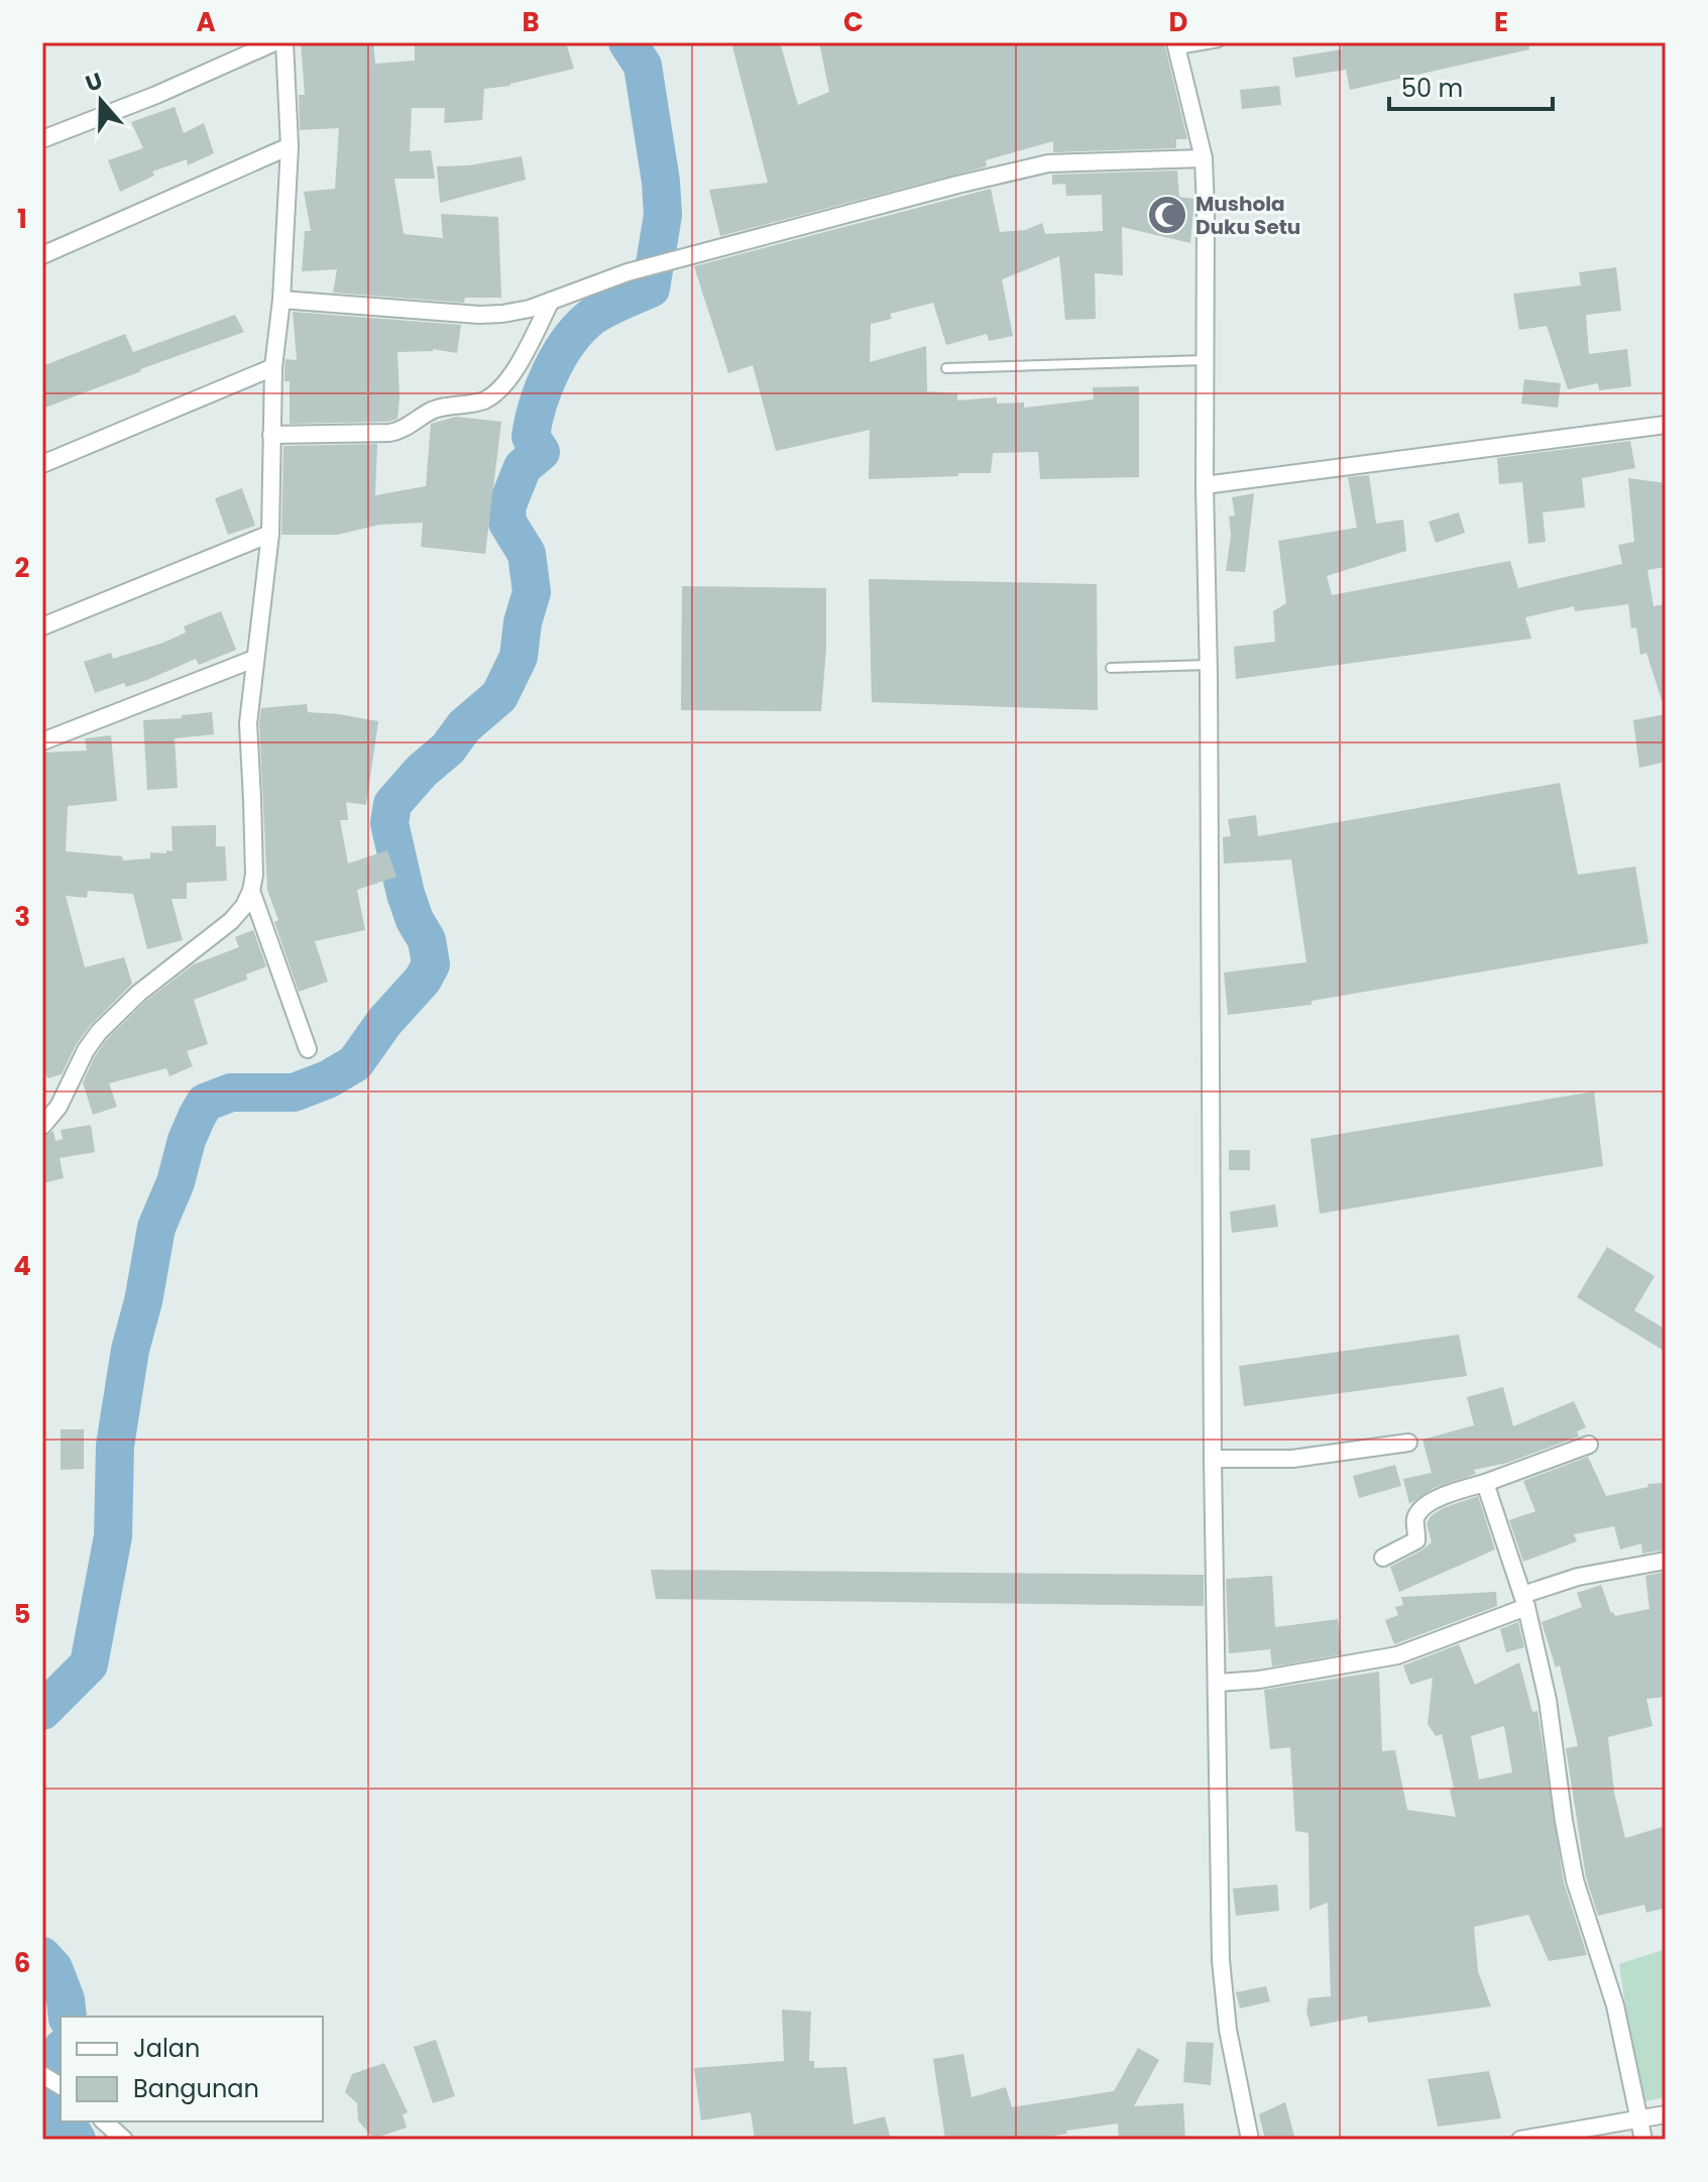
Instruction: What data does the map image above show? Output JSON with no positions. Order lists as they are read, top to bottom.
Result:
{
  "places": {
    "mosque": ["Mushola Duku Setu"]
  },
  "legend": ["Jalan", "Bangunan"],
  "scale_bar": "50 m",
  "north": "top",
  "grid": {
    "columns": [
      "A",
      "B",
      "C",
      "D",
      "E"
    ],
    "rows": [
      "1",
      "2",
      "3",
      "4",
      "5",
      "6"
    ]
  }
}
